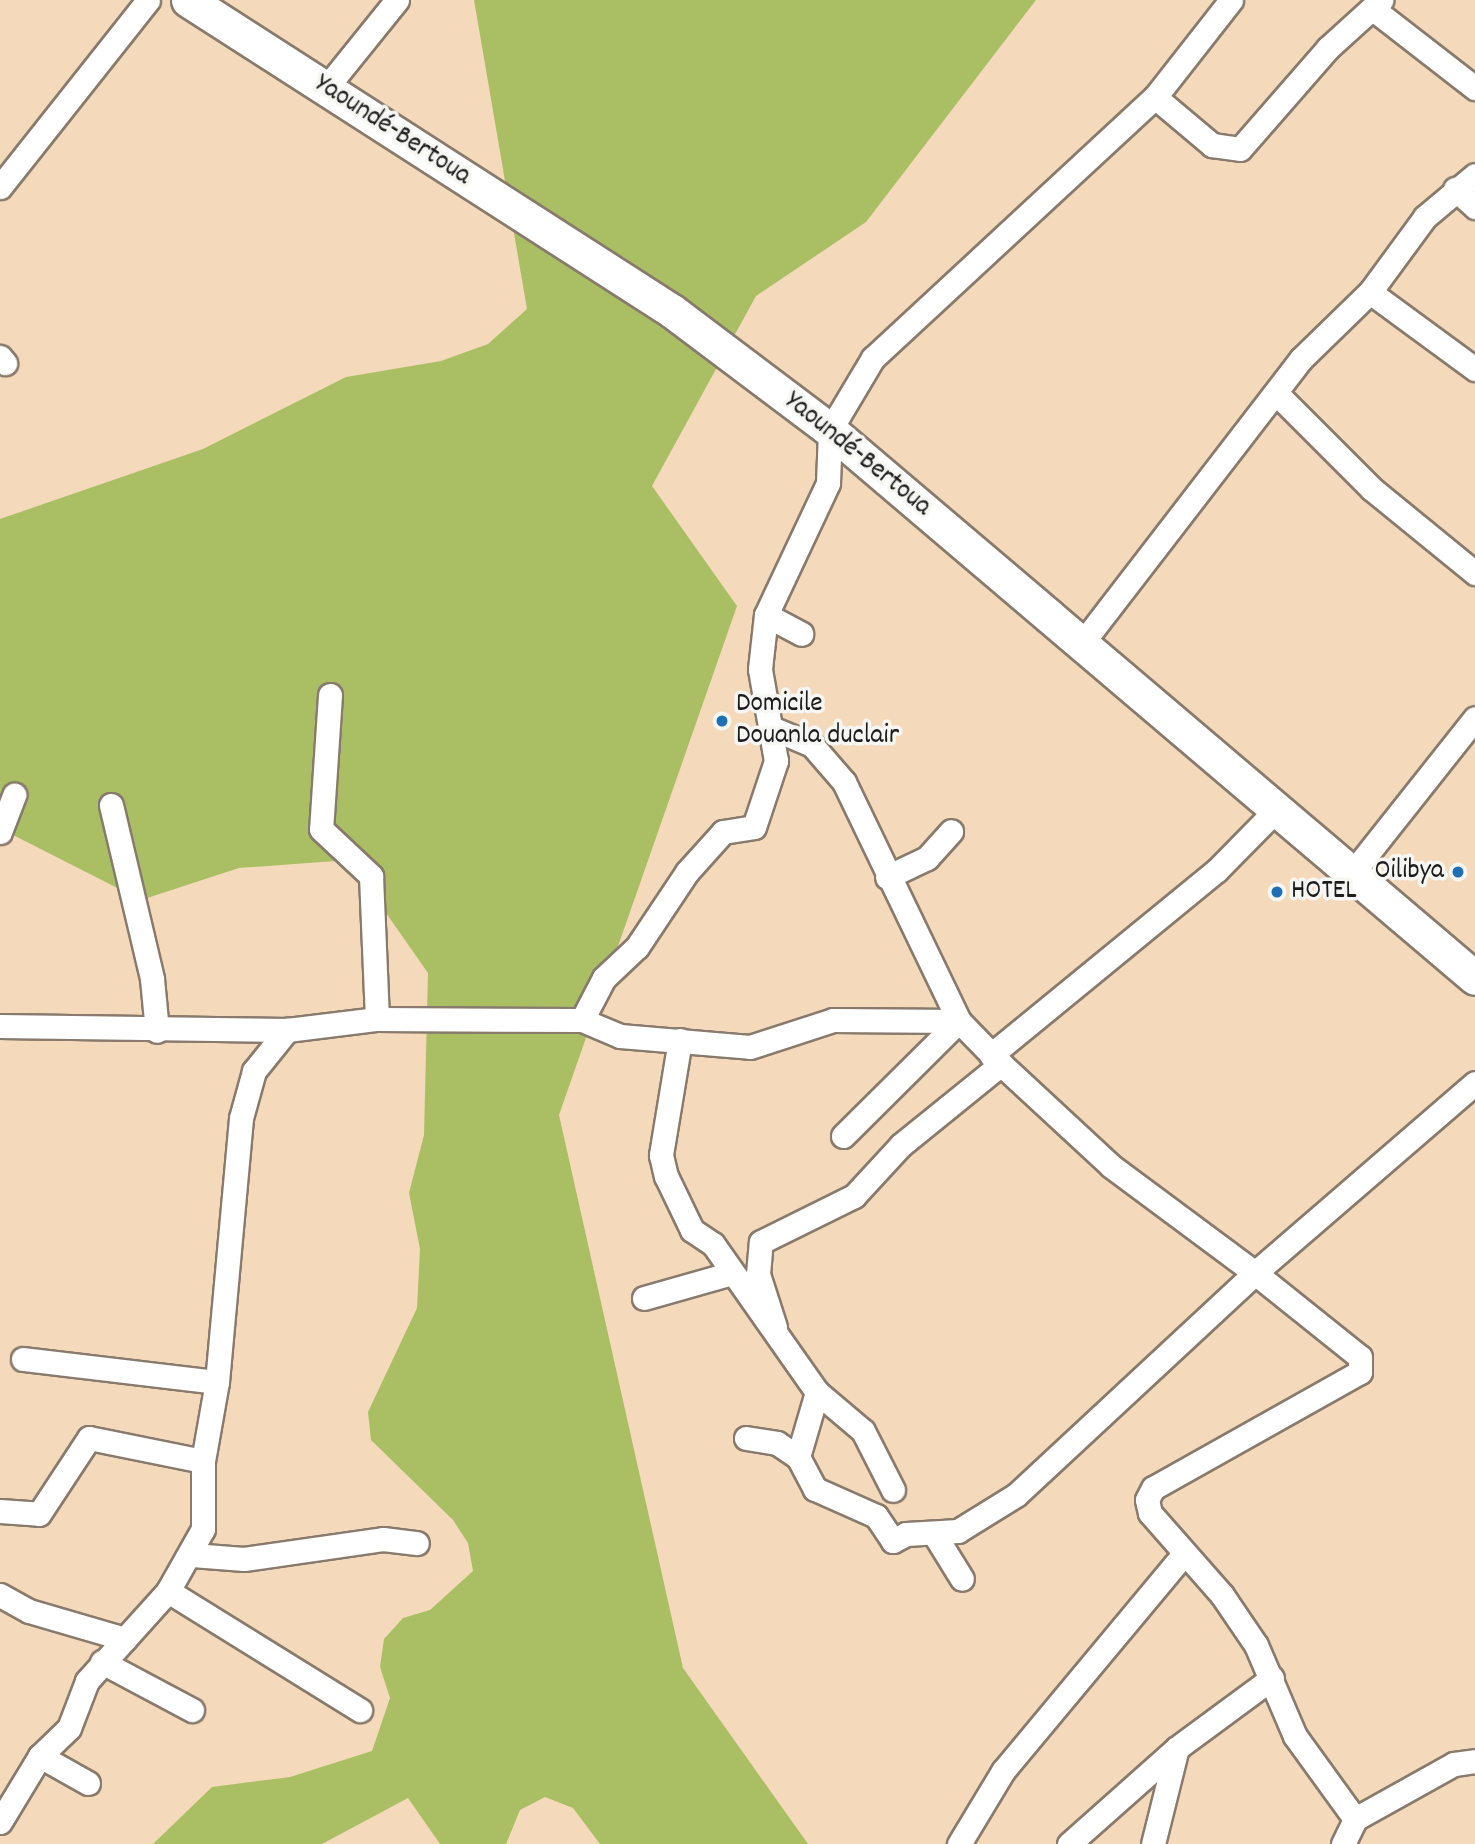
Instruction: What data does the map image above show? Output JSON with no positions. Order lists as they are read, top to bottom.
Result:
{
  "streets": {
    "highway": ["Yaoundé-Bertoua"]
  },
  "places": ["Domicile Douanla duclair", "Oilibya", "HOTEL"]
}
